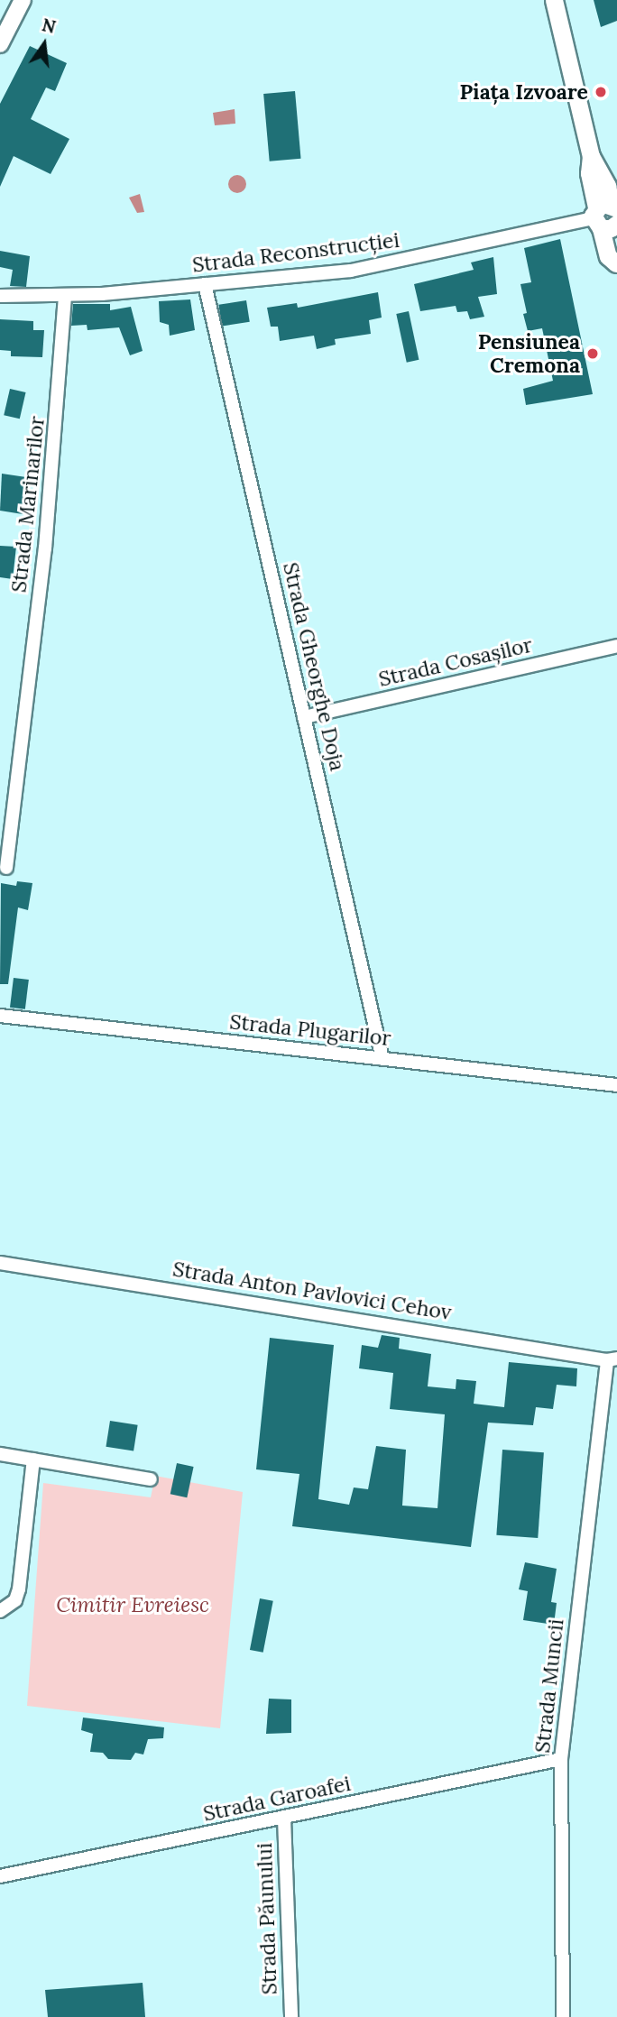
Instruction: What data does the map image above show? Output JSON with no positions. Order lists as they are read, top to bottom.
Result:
{
  "streets": {
    "street": [
      "Strada Reconstrucției",
      "Strada Marinarilor",
      "Strada Cosașilor",
      "Strada Gheorghe Doja",
      "Strada Plugarilor",
      "Strada Anton Pavlovici Cehov",
      "Strada Muncii",
      "Strada Garoafei",
      "Strada Păunului"
    ]
  },
  "crossings": [
    ["Strada Reconstrucției", "Strada Marinarilor"],
    ["Strada Reconstrucției", "Strada Gheorghe Doja"],
    ["Strada Cosașilor", "Strada Gheorghe Doja"],
    ["Strada Gheorghe Doja", "Strada Plugarilor"],
    ["Strada Anton Pavlovici Cehov", "Strada Muncii"],
    ["Strada Muncii", "Strada Garoafei"],
    ["Strada Garoafei", "Strada Păunului"]
  ],
  "parks": ["Cimitir Evreiesc"],
  "places": ["Piața Izvoare", "Pensiunea Cremona"],
  "north": "top"
}
